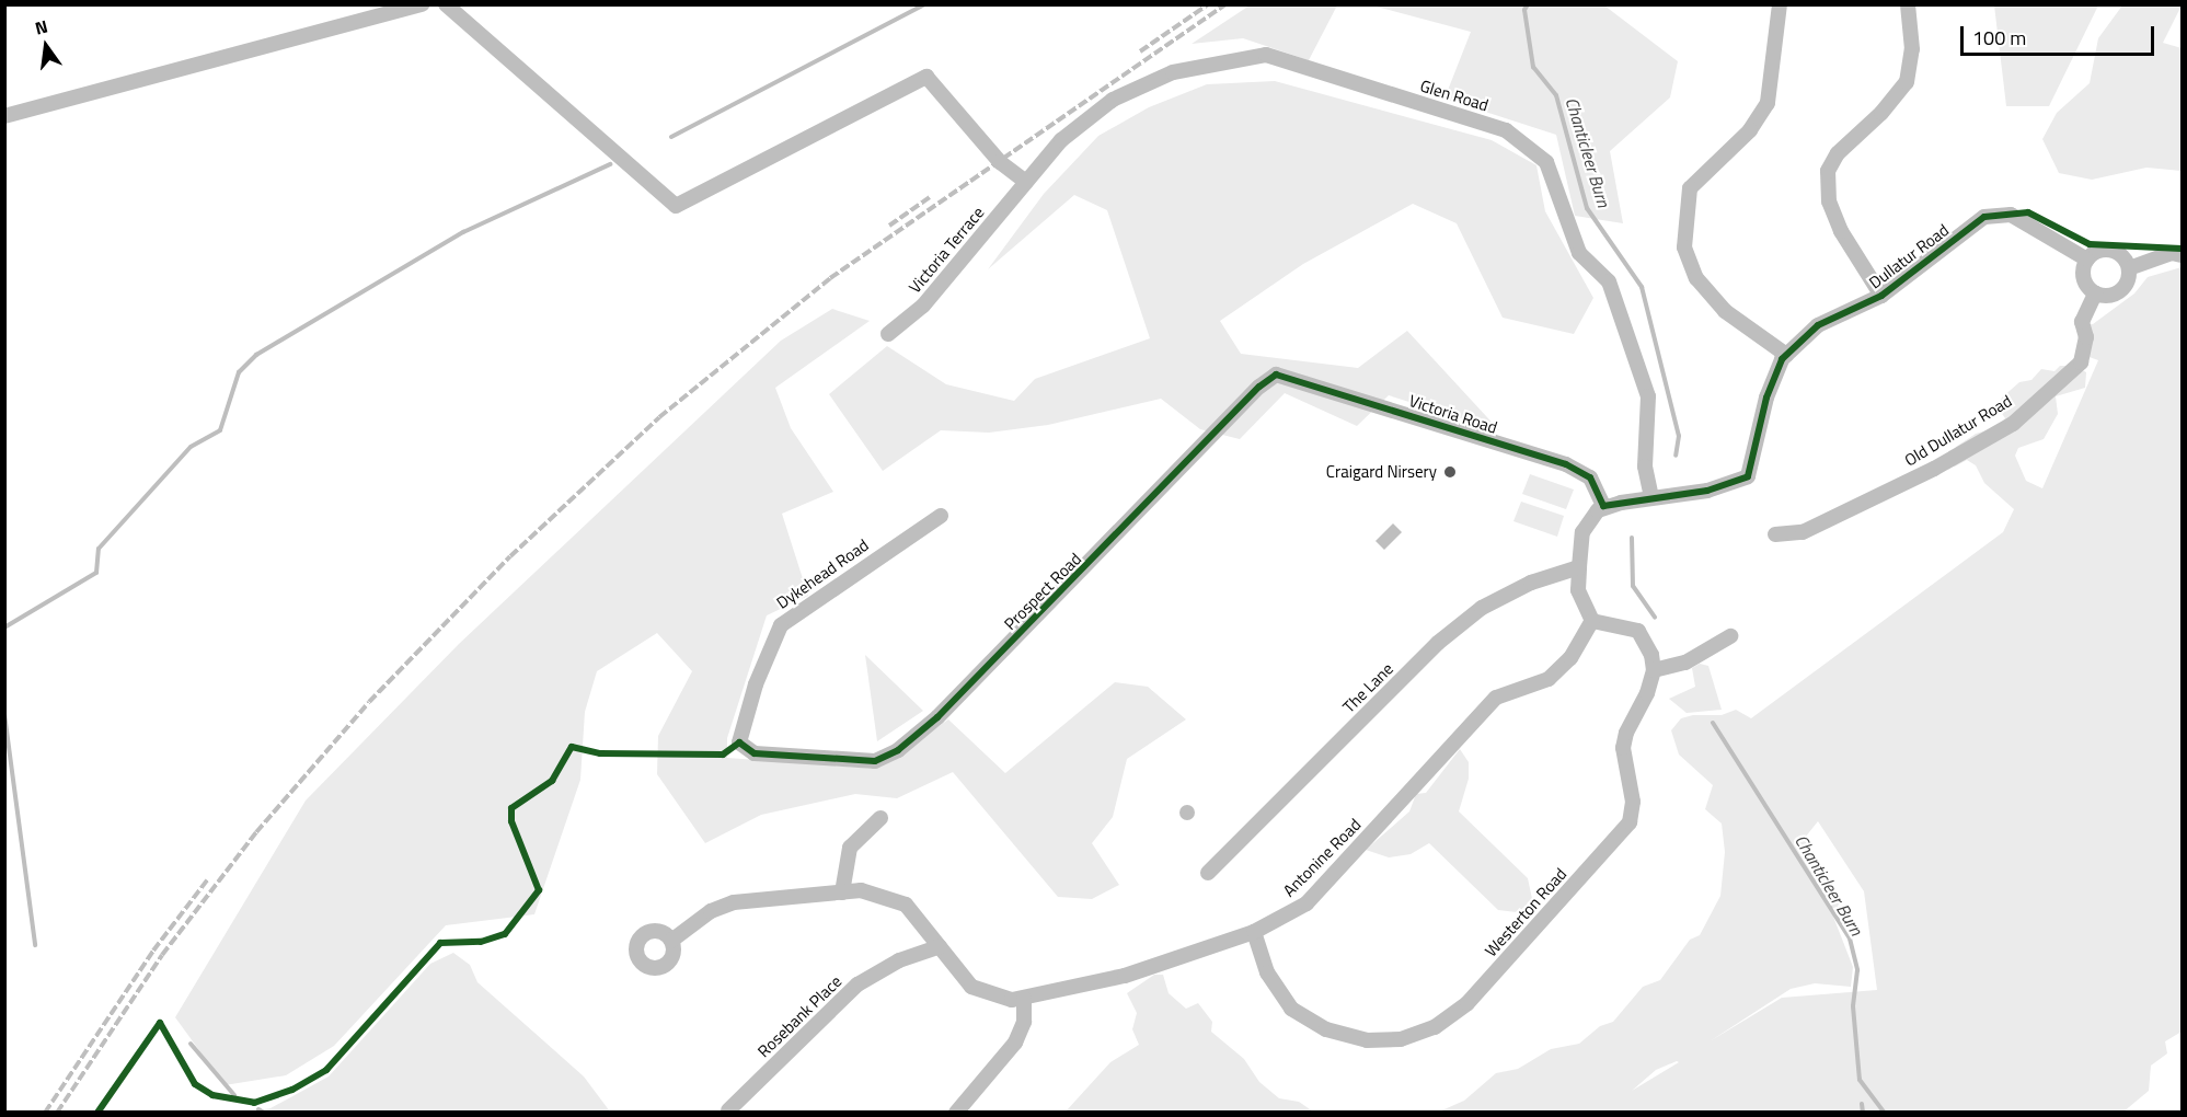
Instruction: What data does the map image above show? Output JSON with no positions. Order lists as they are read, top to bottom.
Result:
{
  "streets": {
    "street": [
      "Glen Road",
      "Victoria Terrace",
      "Dullatur Road",
      "Victoria Road",
      "Old Dullatur Road",
      "Dykehead Road",
      "Prospect Road",
      "The Lane",
      "Antonine Road",
      "Westerton Road",
      "Rosebank Place"
    ]
  },
  "crossings": [
    ["Glen Road", "Victoria Terrace"],
    ["Glen Road", "Dullatur Road"],
    ["Dullatur Road", "Old Dullatur Road"],
    ["Victoria Road", "Prospect Road"],
    ["Dykehead Road", "Prospect Road"],
    ["Antonine Road", "Westerton Road"],
    ["Antonine Road", "Rosebank Place"]
  ],
  "water": ["Chanticleer Burn"],
  "places": ["Craigard Nirsery"],
  "scale_bar": "100 m",
  "north": "top"
}
